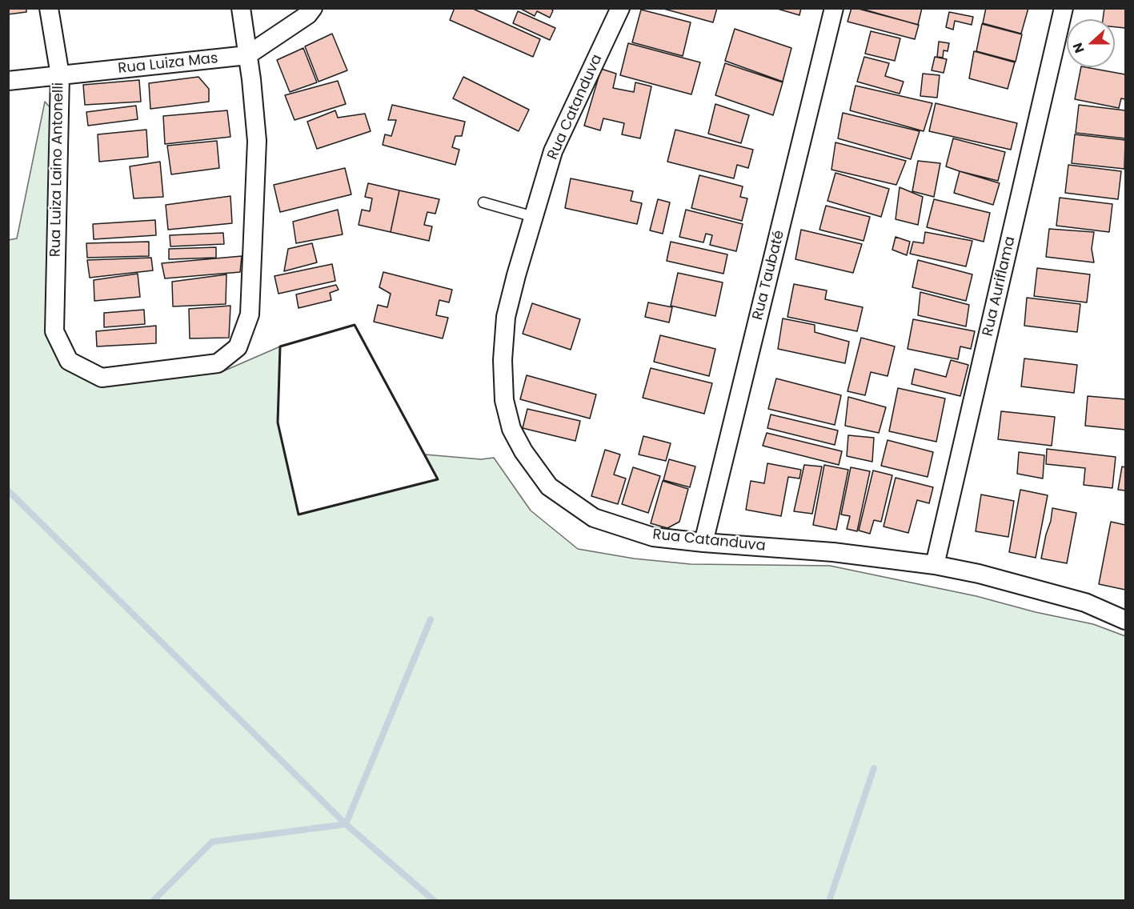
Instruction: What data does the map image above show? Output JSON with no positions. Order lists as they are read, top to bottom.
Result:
{
  "streets": {
    "street": [
      "Rua Luiza Mas",
      "Rua Catanduva",
      "Rua Luiza Laino Antonelli",
      "Rua Taubaté",
      "Rua Auriflama"
    ]
  },
  "crossings": [
    ["Rua Luiza Mas", "Rua Luiza Laino Antonelli"],
    ["Rua Catanduva", "Rua Taubaté"],
    ["Rua Catanduva", "Rua Auriflama"]
  ],
  "north": "left"
}
